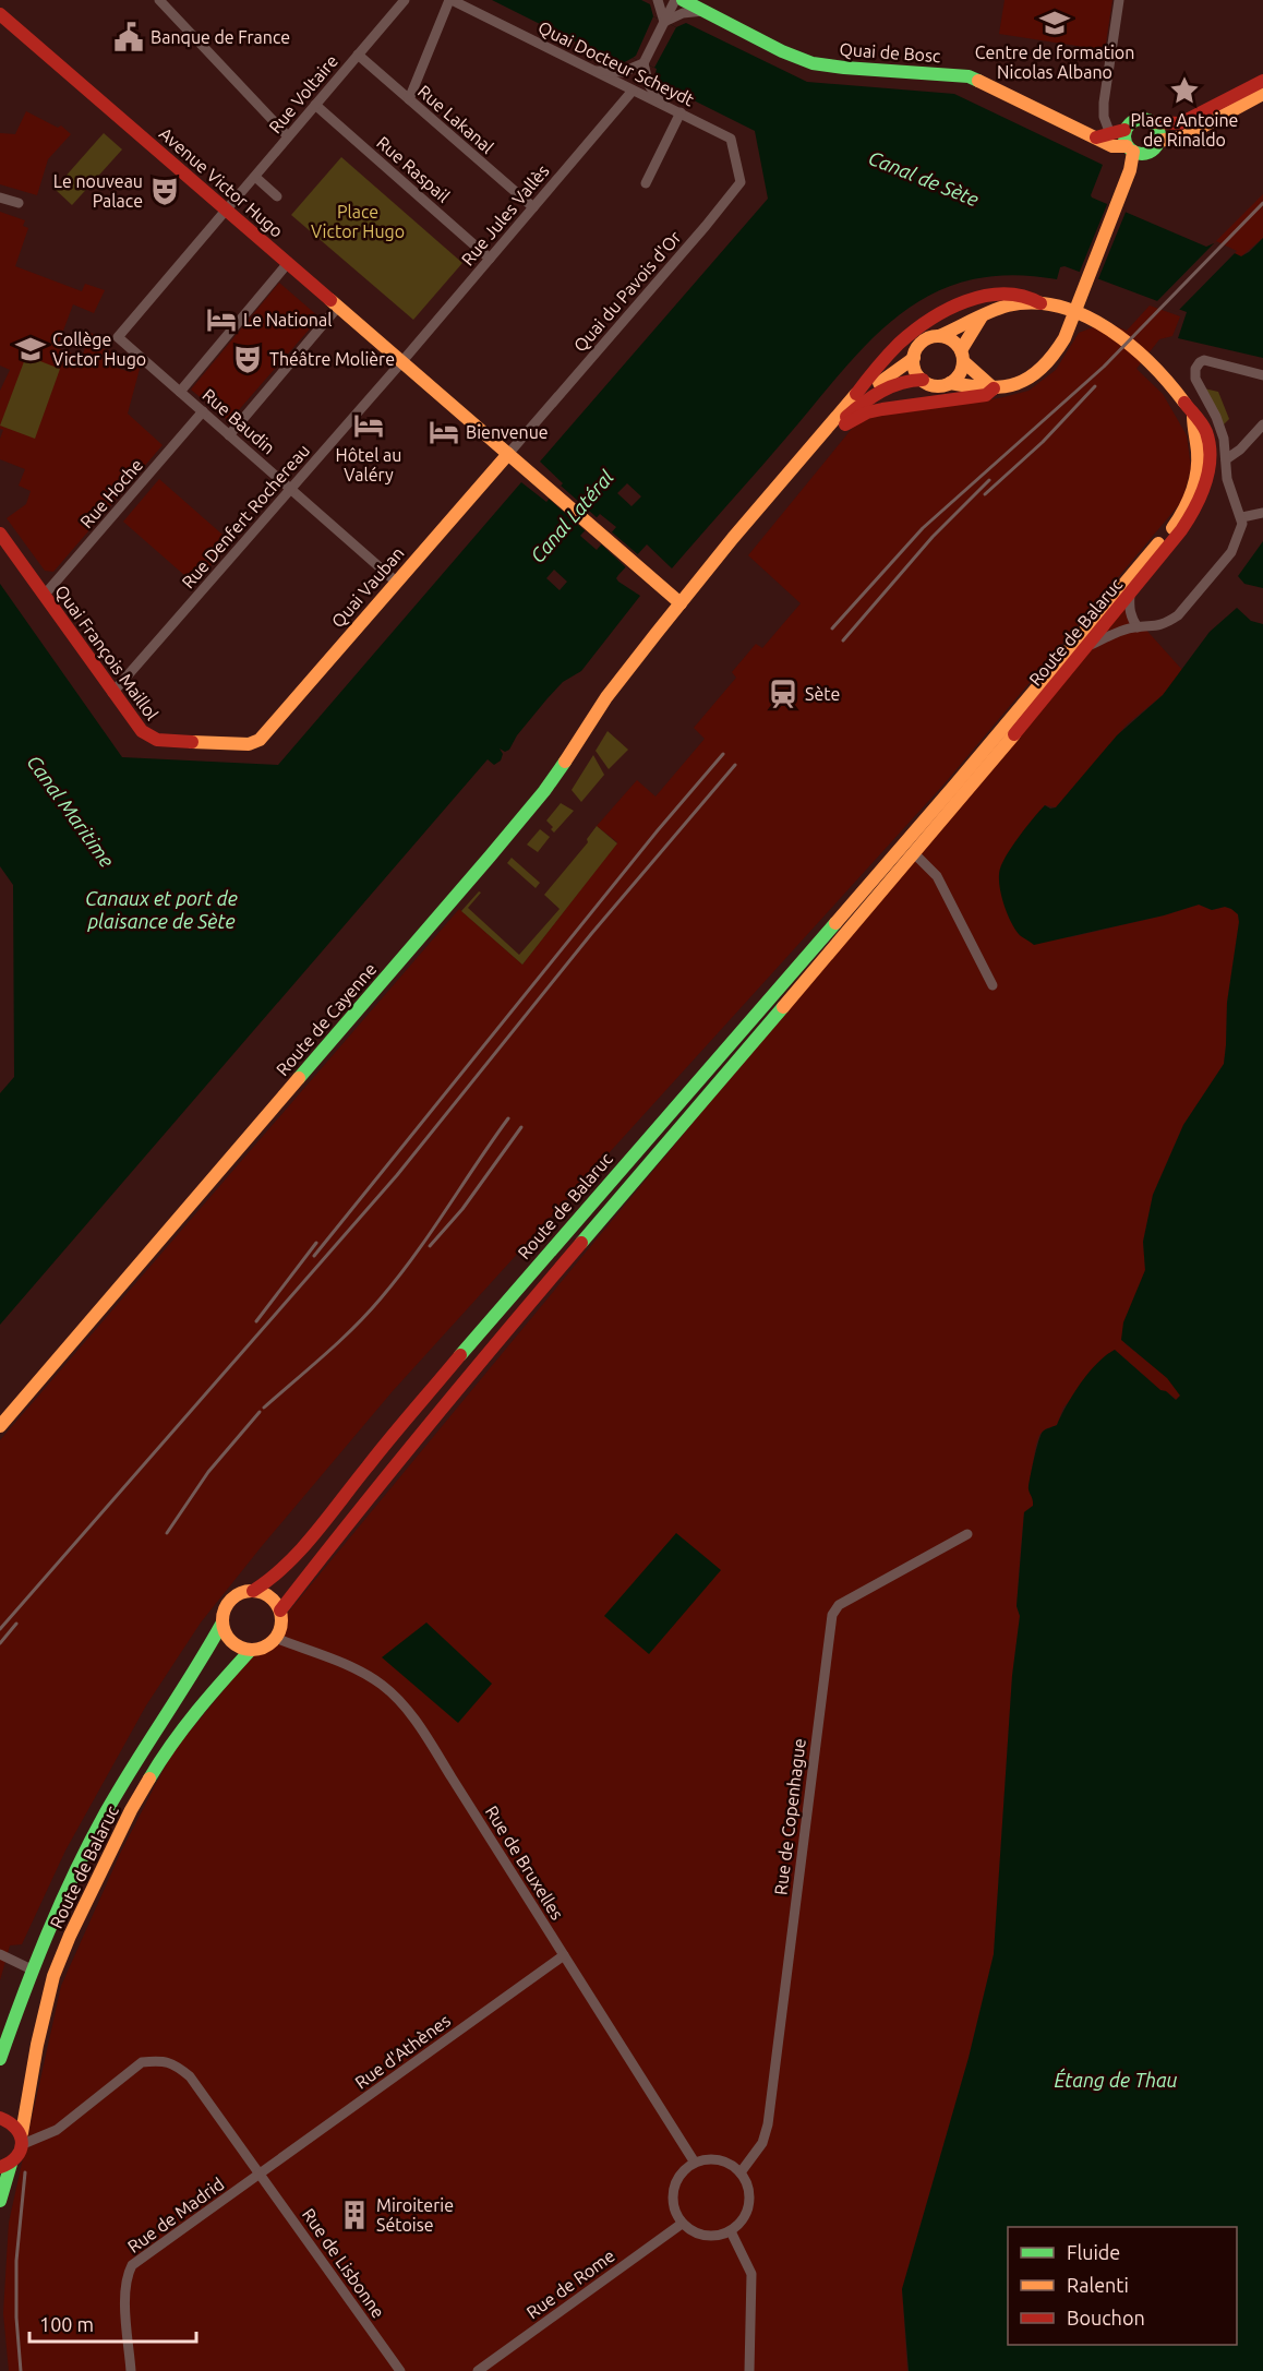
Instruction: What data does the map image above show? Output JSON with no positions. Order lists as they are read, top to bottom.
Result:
{
  "streets": {
    "main road": [
      "Quai de Bosc",
      "Avenue Victor Hugo",
      "Quai Vauban",
      "Route de Balaruc",
      "Quai François Maillol",
      "Route de Cayenne"
    ],
    "street": [
      "Quai Docteur Scheydt",
      "Rue Voltaire",
      "Rue Lakanal",
      "Rue Raspail",
      "Rue Jules Vallès",
      "Quai du Pavois d'Or",
      "Rue Baudin",
      "Rue Hoche",
      "Rue Denfert Rochereau",
      "Rue de Copenhague",
      "Rue de Bruxelles",
      "Rue d'Athènes",
      "Rue de Madrid",
      "Rue de Lisbonne",
      "Rue de Rome"
    ]
  },
  "crossings": [
    ["Quai Docteur Scheydt", "Rue Jules Vallès"],
    ["Quai Docteur Scheydt", "Quai du Pavois d'Or"],
    ["Rue Voltaire", "Rue Lakanal"],
    ["Rue Voltaire", "Rue Raspail"],
    ["Rue Voltaire", "Avenue Victor Hugo"],
    ["Rue Voltaire", "Rue Baudin"],
    ["Rue Lakanal", "Rue Jules Vallès"],
    ["Rue Raspail", "Rue Jules Vallès"],
    ["Avenue Victor Hugo", "Rue Jules Vallès"],
    ["Avenue Victor Hugo", "Quai du Pavois d'Or"],
    ["Avenue Victor Hugo", "Rue Denfert Rochereau"],
    ["Avenue Victor Hugo", "Quai Vauban"],
    ["Avenue Victor Hugo", "Route de Cayenne"],
    ["Rue Jules Vallès", "Rue Denfert Rochereau"],
    ["Quai du Pavois d'Or", "Quai Vauban"],
    ["Rue Baudin", "Rue Hoche"],
    ["Rue Baudin", "Rue Denfert Rochereau"],
    ["Rue Baudin", "Quai Vauban"],
    ["Rue Hoche", "Quai François Maillol"],
    ["Rue Denfert Rochereau", "Quai François Maillol"],
    ["Quai Vauban", "Quai François Maillol"],
    ["Route de Balaruc", "Rue de Bruxelles"],
    ["Route de Balaruc", "Rue de Lisbonne"],
    ["Rue de Copenhague", "Rue de Bruxelles"],
    ["Rue de Copenhague", "Rue de Rome"],
    ["Rue de Bruxelles", "Rue d'Athènes"],
    ["Rue de Bruxelles", "Rue de Rome"],
    ["Rue d'Athènes", "Rue de Madrid"],
    ["Rue d'Athènes", "Rue de Lisbonne"],
    ["Rue de Madrid", "Rue de Lisbonne"]
  ],
  "water": [
    "Canal de Sète",
    "Canal Latéral",
    "Canal Maritime",
    "Canaux et port de plaisance de Sète",
    "Étang de Thau"
  ],
  "parks": ["Place Victor Hugo"],
  "places": {
    "school or university": ["Centre de formation Nicolas Albano", "Collège Victor Hugo"],
    "public building": ["Banque de France"],
    "place": ["Place Antoine de Rinaldo"],
    "theatre": ["Le nouveau Palace", "Théâtre Molière"],
    "hotel": ["Le National", "Hôtel au Valéry", "Bienvenue"],
    "station": ["Sète"],
    "building": ["Miroiterie Sétoise"]
  },
  "legend": ["Fluide", "Ralenti", "Bouchon"],
  "scale_bar": "100 m"
}
